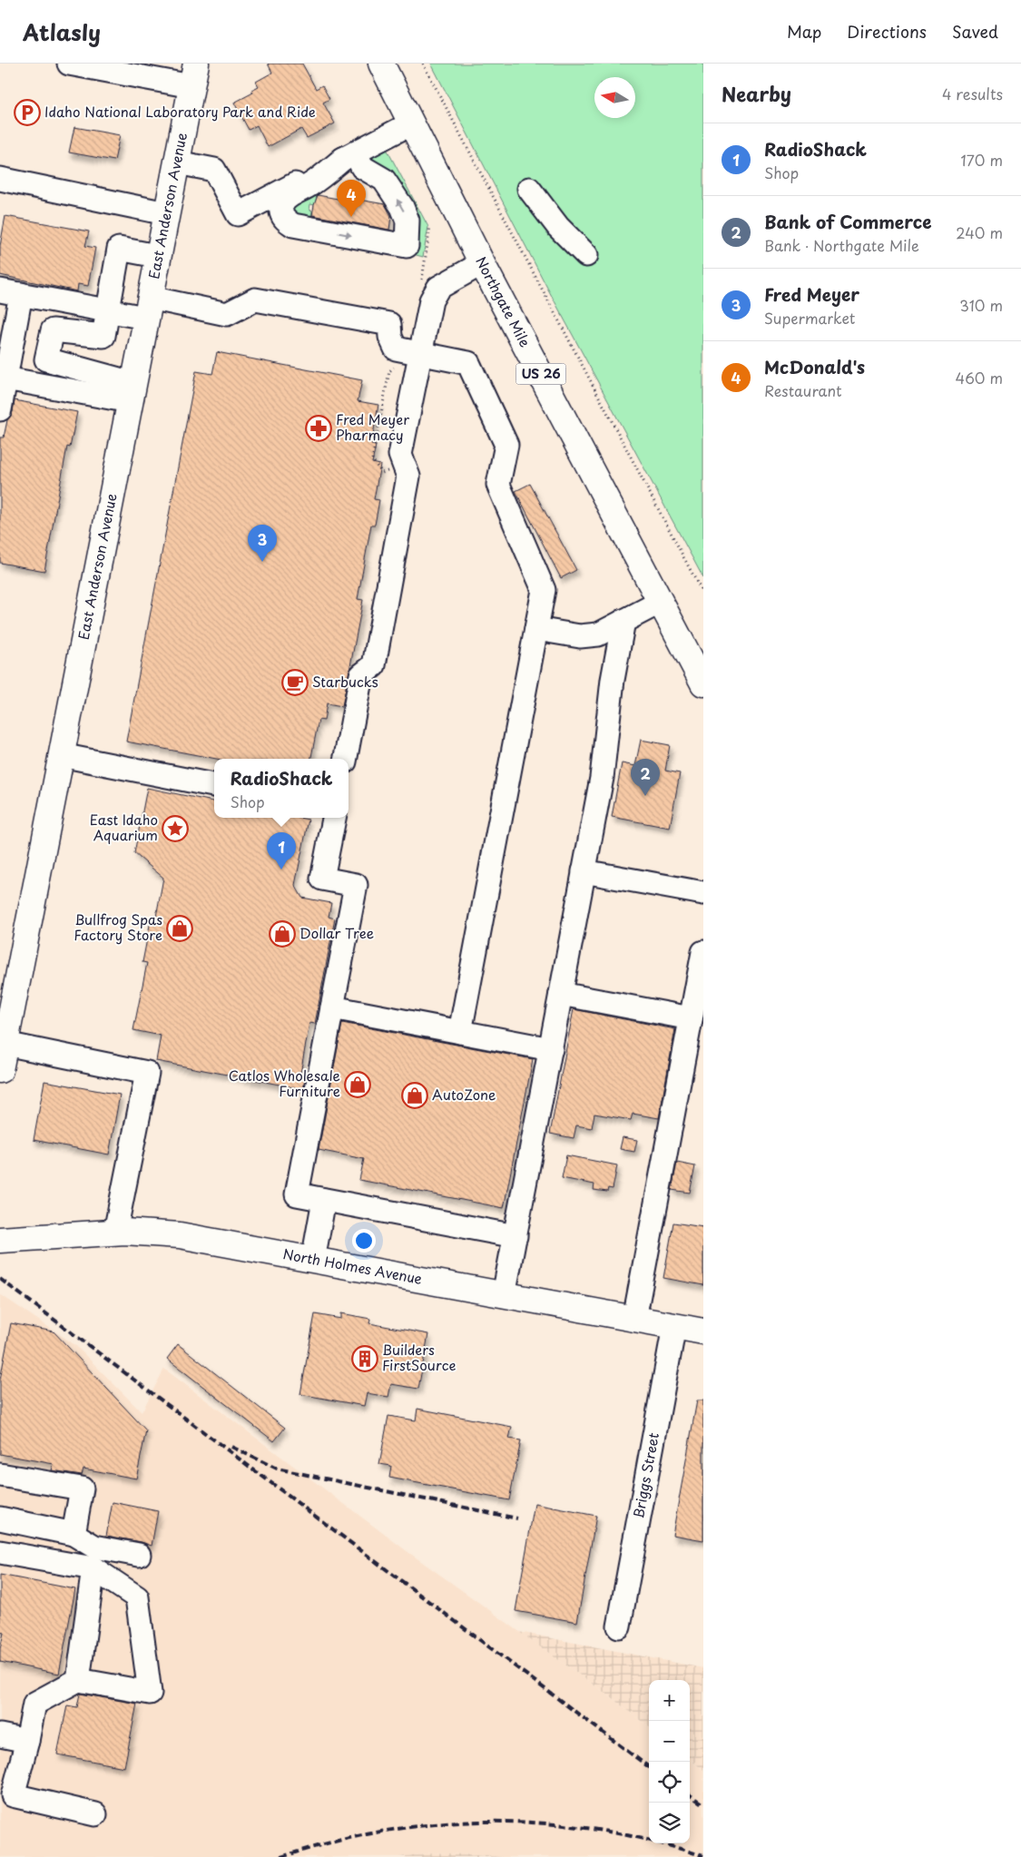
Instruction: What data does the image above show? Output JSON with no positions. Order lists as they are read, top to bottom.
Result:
{
  "streets": {
    "main road": [
      "East Anderson Avenue",
      "Northgate Mile",
      "US 26",
      "North Holmes Avenue"
    ],
    "street": ["Briggs Street"]
  },
  "crossings": [
    ["North Holmes Avenue", "Briggs Street"]
  ],
  "places": {
    "parking": ["Idaho National Laboratory Park and Ride"],
    "pharmacy": ["Fred Meyer Pharmacy"],
    "cafe": ["Starbucks"],
    "place": ["East Idaho Aquarium"],
    "shop": [
      "Bullfrog Spas Factory Store",
      "Dollar Tree",
      "Catlos Wholesale Furniture",
      "AutoZone"
    ],
    "building": ["Builders FirstSource"]
  },
  "north": "left",
  "page": {
    "header": "Atlasly",
    "nav": ["Map", "Directions", "Saved"],
    "heading": ["Nearby", "4 results"],
    "list": [
      {
        "mark": "1",
        "name": "RadioShack",
        "note": "Shop",
        "value": "170 m"
      },
      {
        "mark": "2",
        "name": "Bank of Commerce",
        "note": "Bank · Northgate Mile",
        "value": "240 m"
      },
      {
        "mark": "3",
        "name": "Fred Meyer",
        "note": "Supermarket",
        "value": "310 m"
      },
      {
        "mark": "4",
        "name": "McDonald's",
        "note": "Restaurant",
        "value": "460 m"
      }
    ],
    "pins": [
      "4",
      "3",
      "2",
      "1"
    ],
    "popup": ["RadioShack", "Shop"],
    "map_buttons": ["+", "−"]
  }
}
